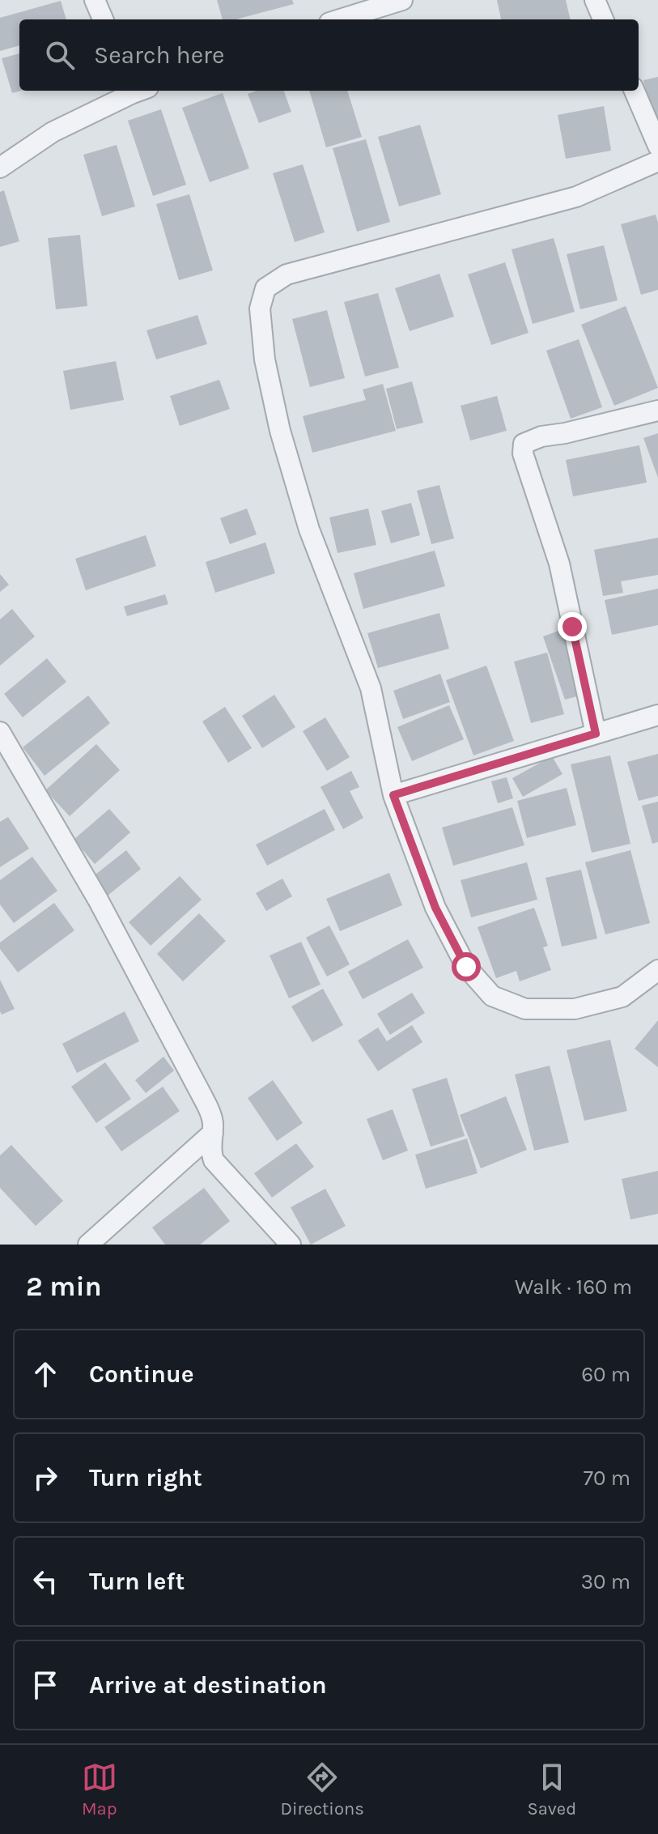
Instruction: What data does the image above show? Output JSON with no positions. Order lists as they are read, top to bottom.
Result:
{
  "page": {
    "search": "Search here",
    "heading": ["2 min", "Walk · 160 m"],
    "list": [
      ["Continue", "60 m"],
      ["Turn right", "70 m"],
      ["Turn left", "30 m"],
      "Arrive at destination"
    ],
    "nav": ["Map", "Directions", "Saved"]
  }
}
